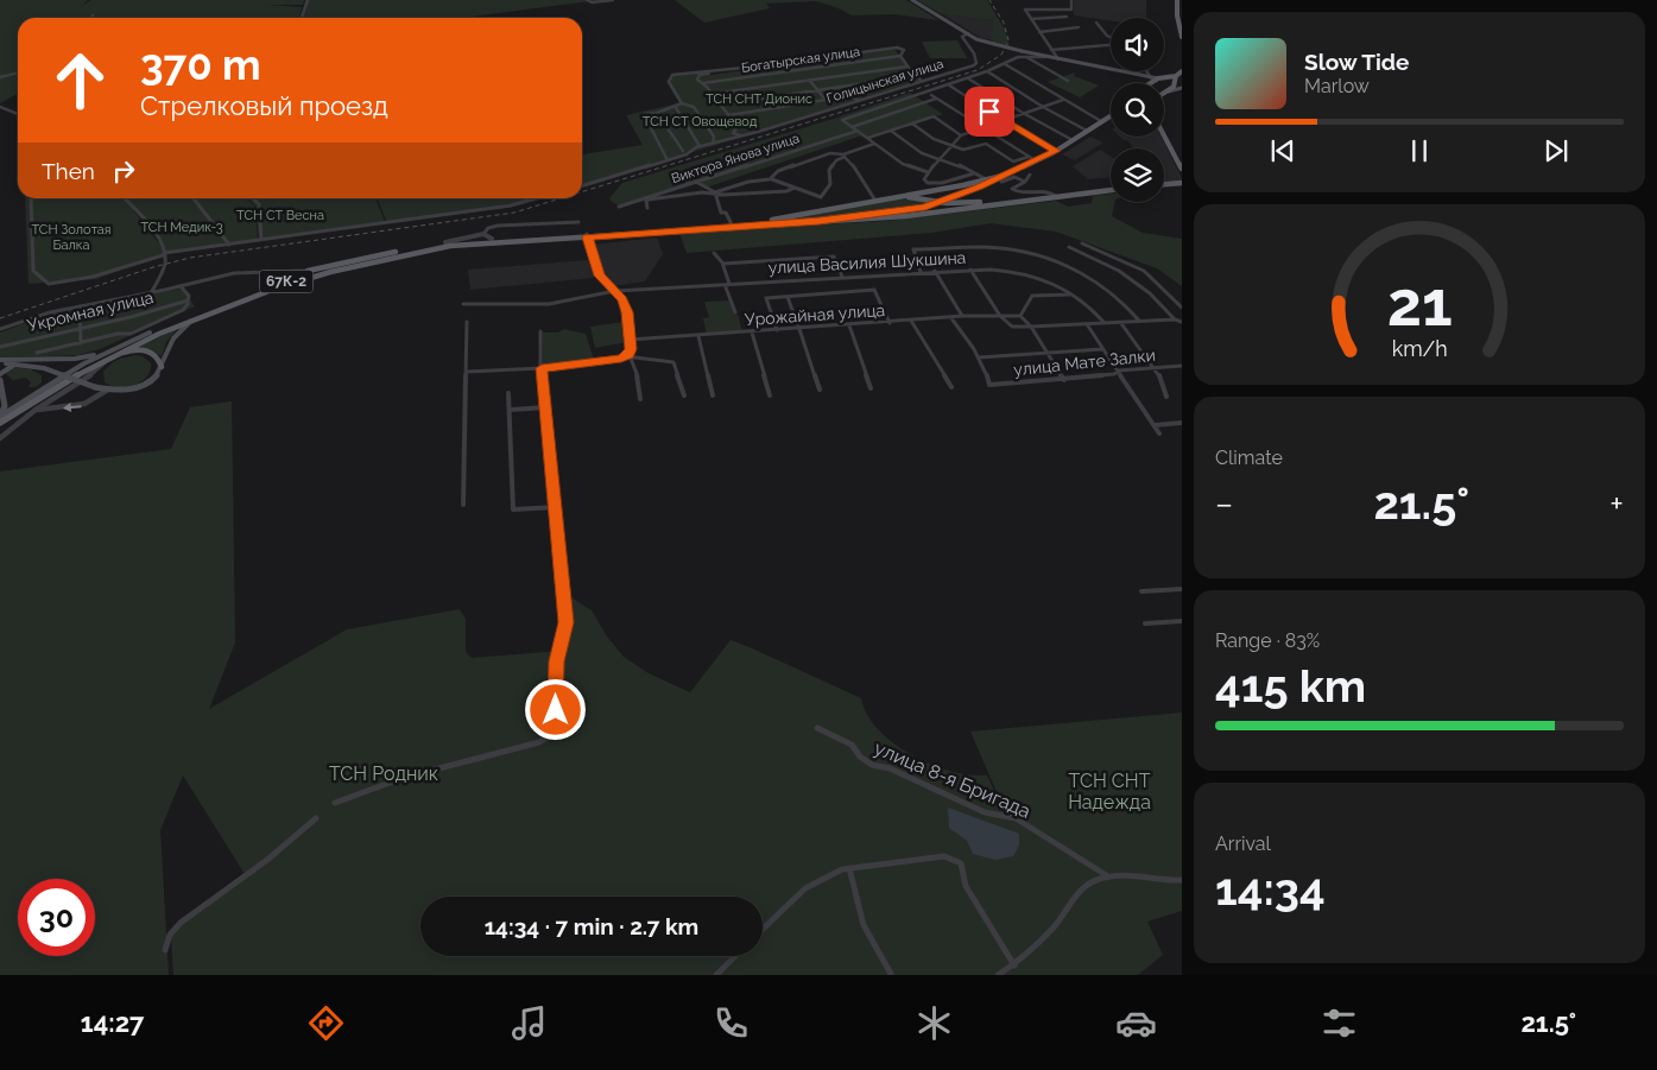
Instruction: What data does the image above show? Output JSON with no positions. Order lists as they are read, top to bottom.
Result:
{
  "streets": {
    "main road": ["67К-2"],
    "street": [
      "Богатырская улица",
      "Голицынская улица",
      "Виктора Янова улица",
      "улица Василия Шукшина",
      "Укромная улица",
      "Урожайная улица",
      "улица Мате Залки",
      "улица 8-я Бригада"
    ]
  },
  "parks": [
    "ТСН СНТ Дионис",
    "ТСН СТ Овощевод",
    "ТСН СТ Весна",
    "ТСН Медик-3",
    "ТСН Золотая Балка",
    "ТСН Родник",
    "ТСН СНТ Надежда"
  ],
  "page": {
    "turn": ["370 m", "Стрелковый проезд"],
    "song": ["Slow Tide", "Marlow"],
    "then": "Then",
    "tile": [
      "Climate",
      ["Range · 83%", "415 km"],
      ["Arrival", "14:34"]
    ],
    "heat": ["−", "21.5°", "+"],
    "limit": "30",
    "trip": "14:34 · 7 min · 2.7 km",
    "tabs": ["14:27", "21.5°"],
    "gauge": ["21", "km/h"]
  }
}
